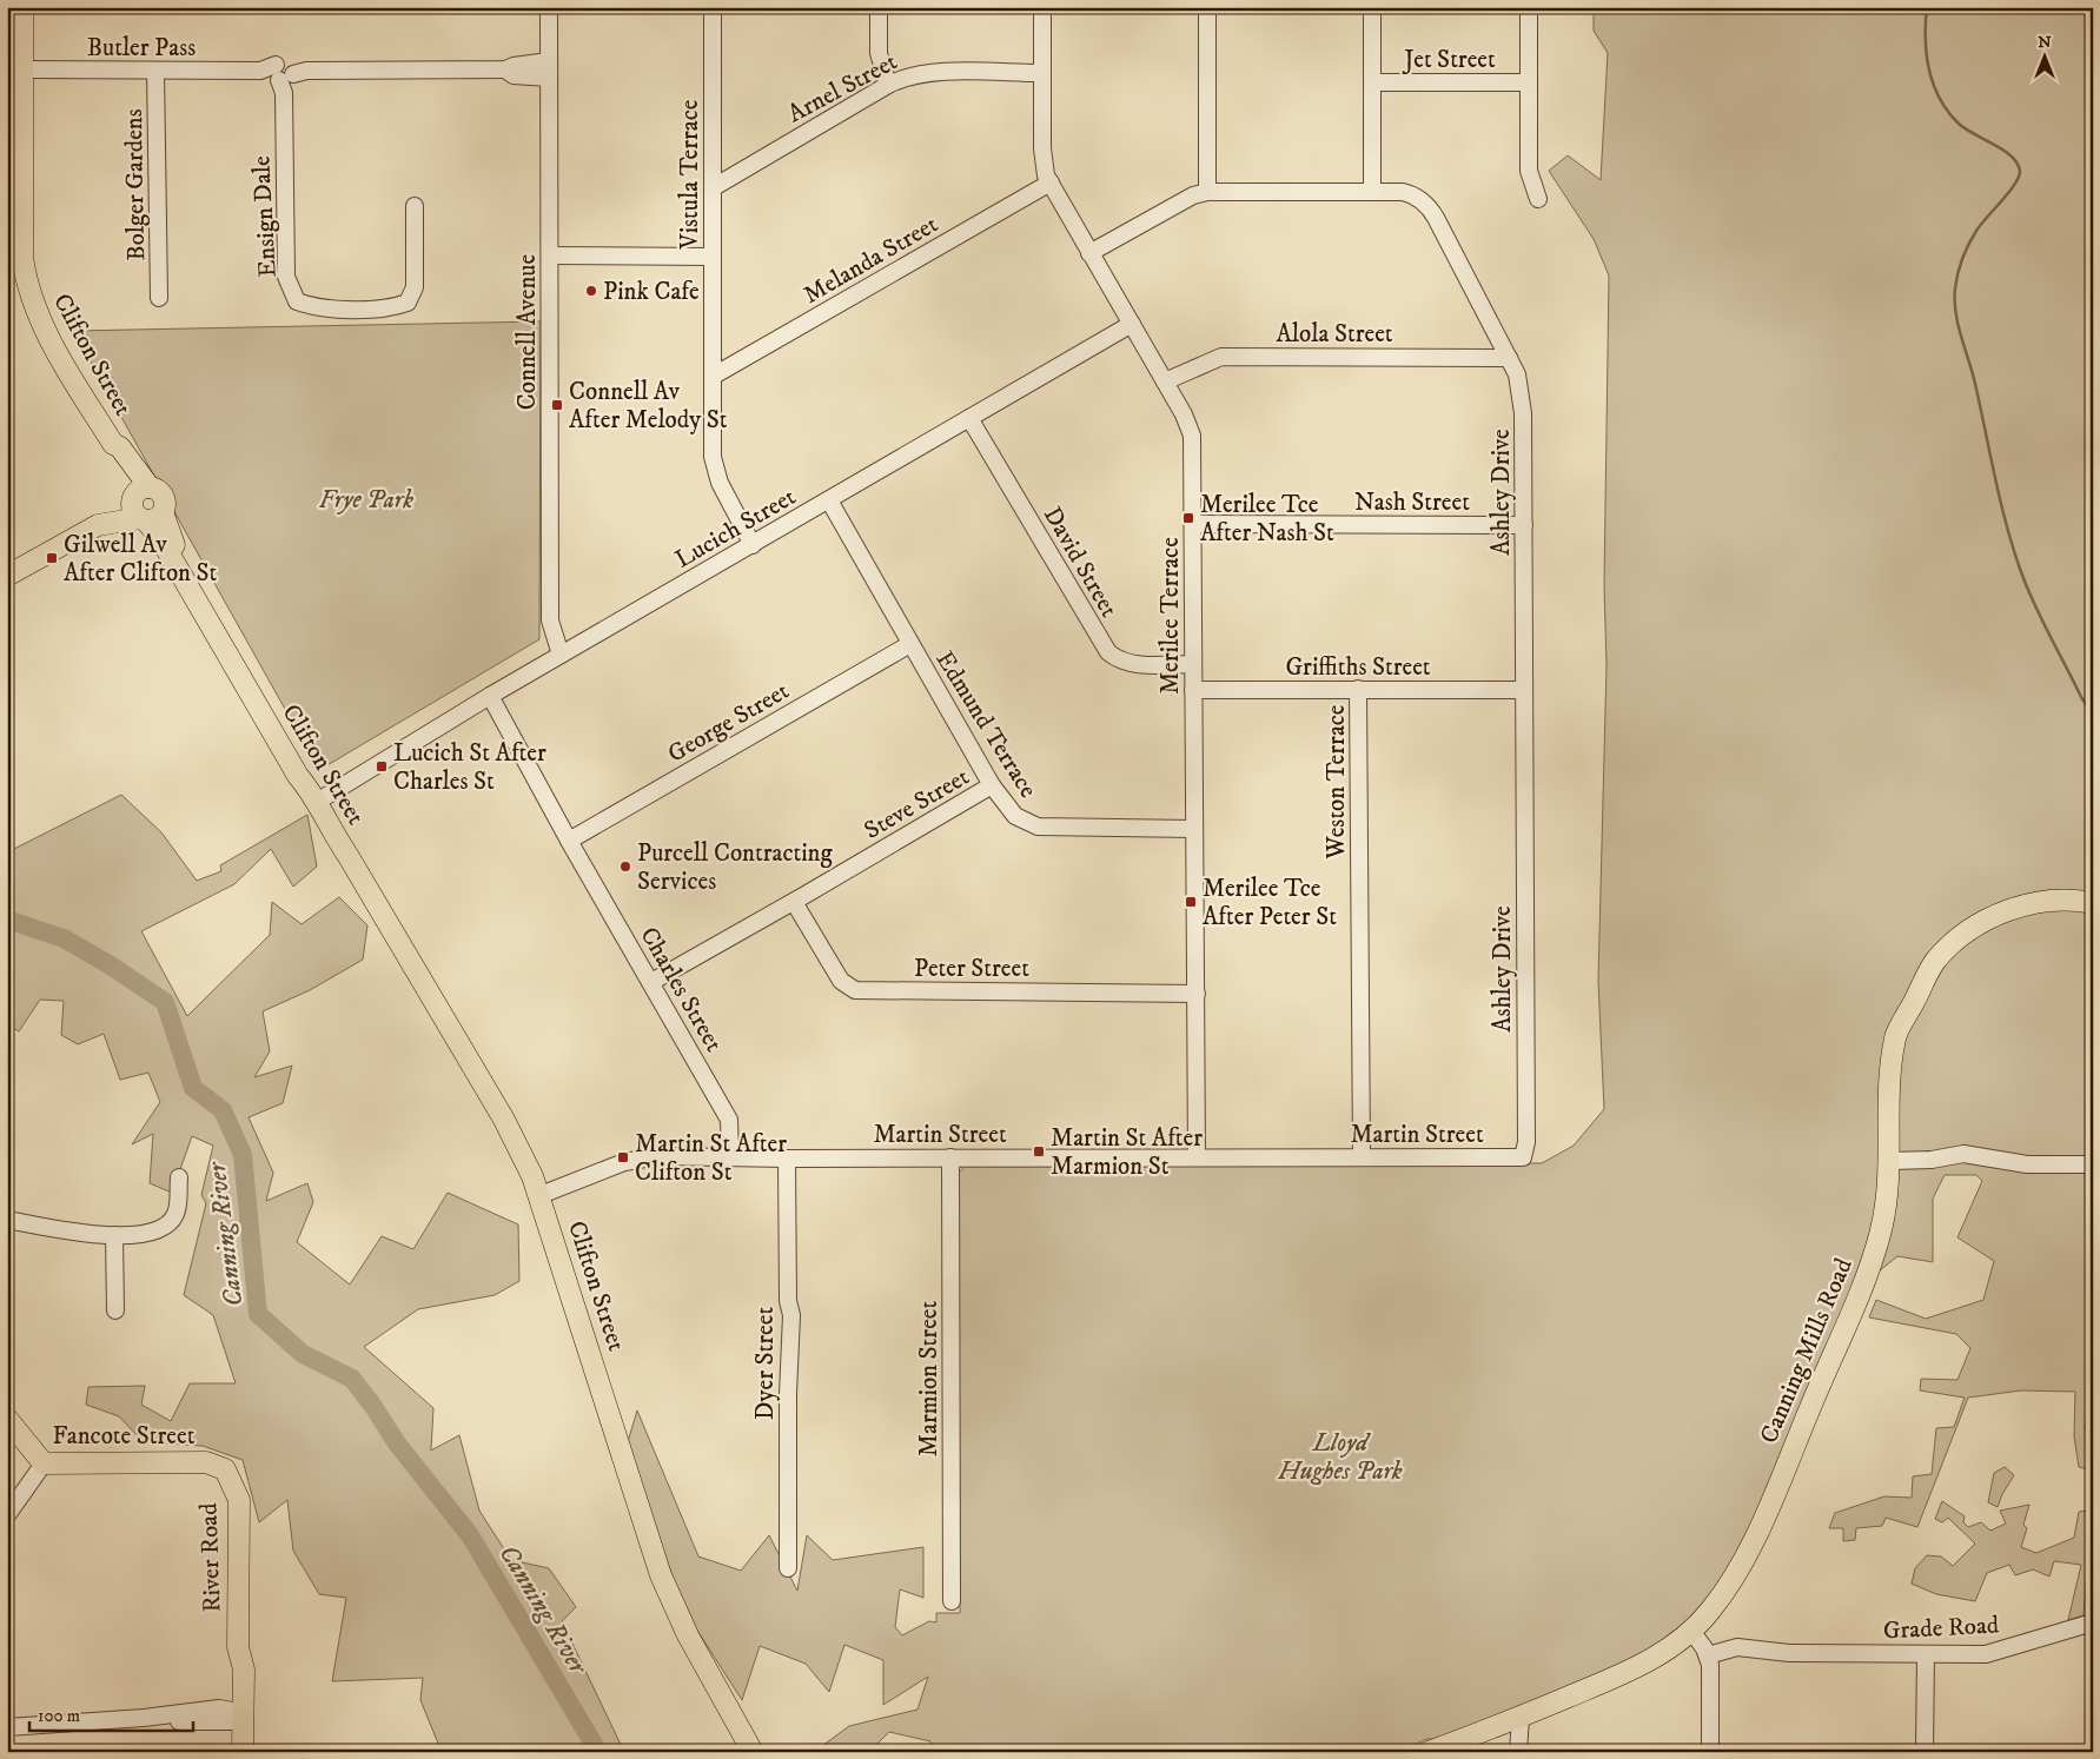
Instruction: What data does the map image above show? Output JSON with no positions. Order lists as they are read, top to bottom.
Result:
{
  "streets": {
    "main road": [
      "Clifton Street",
      "Canning Mills Road",
      "Fancote Street",
      "River Road"
    ],
    "street": [
      "Butler Pass",
      "Jet Street",
      "Arnel Street",
      "Vistula Terrace",
      "Bolger Gardens",
      "Ensign Dale",
      "Melanda Street",
      "Connell Avenue",
      "Alola Street",
      "Ashley Drive",
      "Nash Street",
      "Lucich Street",
      "David Street",
      "Merilee Terrace",
      "Griffiths Street",
      "George Street",
      "Edmund Terrace",
      "Weston Terrace",
      "Steve Street",
      "Peter Street",
      "Charles Street",
      "Martin Street",
      "Dyer Street",
      "Marmion Street",
      "Grade Road"
    ]
  },
  "crossings": [
    ["Butler Pass", "Bolger Gardens"],
    ["Butler Pass", "Ensign Dale"],
    ["Butler Pass", "Connell Avenue"],
    ["Butler Pass", "Clifton Street"],
    ["Arnel Street", "Vistula Terrace"],
    ["Arnel Street", "Merilee Terrace"],
    ["Vistula Terrace", "Melanda Street"],
    ["Vistula Terrace", "Lucich Street"],
    ["Melanda Street", "Merilee Terrace"],
    ["Connell Avenue", "Lucich Street"],
    ["Alola Street", "Ashley Drive"],
    ["Alola Street", "Merilee Terrace"],
    ["Clifton Street", "Lucich Street"],
    ["Clifton Street", "Martin Street"],
    ["Ashley Drive", "Nash Street"],
    ["Ashley Drive", "Merilee Terrace"],
    ["Ashley Drive", "Griffiths Street"],
    ["Ashley Drive", "Martin Street"],
    ["Nash Street", "Merilee Terrace"],
    ["Lucich Street", "David Street"],
    ["Lucich Street", "Merilee Terrace"],
    ["Lucich Street", "Edmund Terrace"],
    ["Lucich Street", "Charles Street"],
    ["David Street", "Merilee Terrace"],
    ["Merilee Terrace", "Griffiths Street"],
    ["Merilee Terrace", "Edmund Terrace"],
    ["Merilee Terrace", "Peter Street"],
    ["Merilee Terrace", "Martin Street"],
    ["Griffiths Street", "Weston Terrace"],
    ["George Street", "Edmund Terrace"],
    ["George Street", "Charles Street"],
    ["Edmund Terrace", "Steve Street"],
    ["Weston Terrace", "Martin Street"],
    ["Steve Street", "Peter Street"],
    ["Steve Street", "Charles Street"],
    ["Charles Street", "Martin Street"],
    ["Martin Street", "Dyer Street"],
    ["Martin Street", "Marmion Street"],
    ["Fancote Street", "River Road"]
  ],
  "water": ["Canning River"],
  "parks": ["Frye Park", "Lloyd Hughes Park"],
  "places": {
    "other": ["Pink Cafe", "Purcell Contracting Services"],
    "transit": [
      "Connell Av After Melody St",
      "Merilee Tce After Nash St",
      "Gilwell Av After Clifton St",
      "Lucich St After Charles St",
      "Merilee Tce After Peter St",
      "Martin St After Marmion St",
      "Martin St After Clifton St"
    ]
  },
  "scale_bar": "100 m",
  "north": "top"
}
